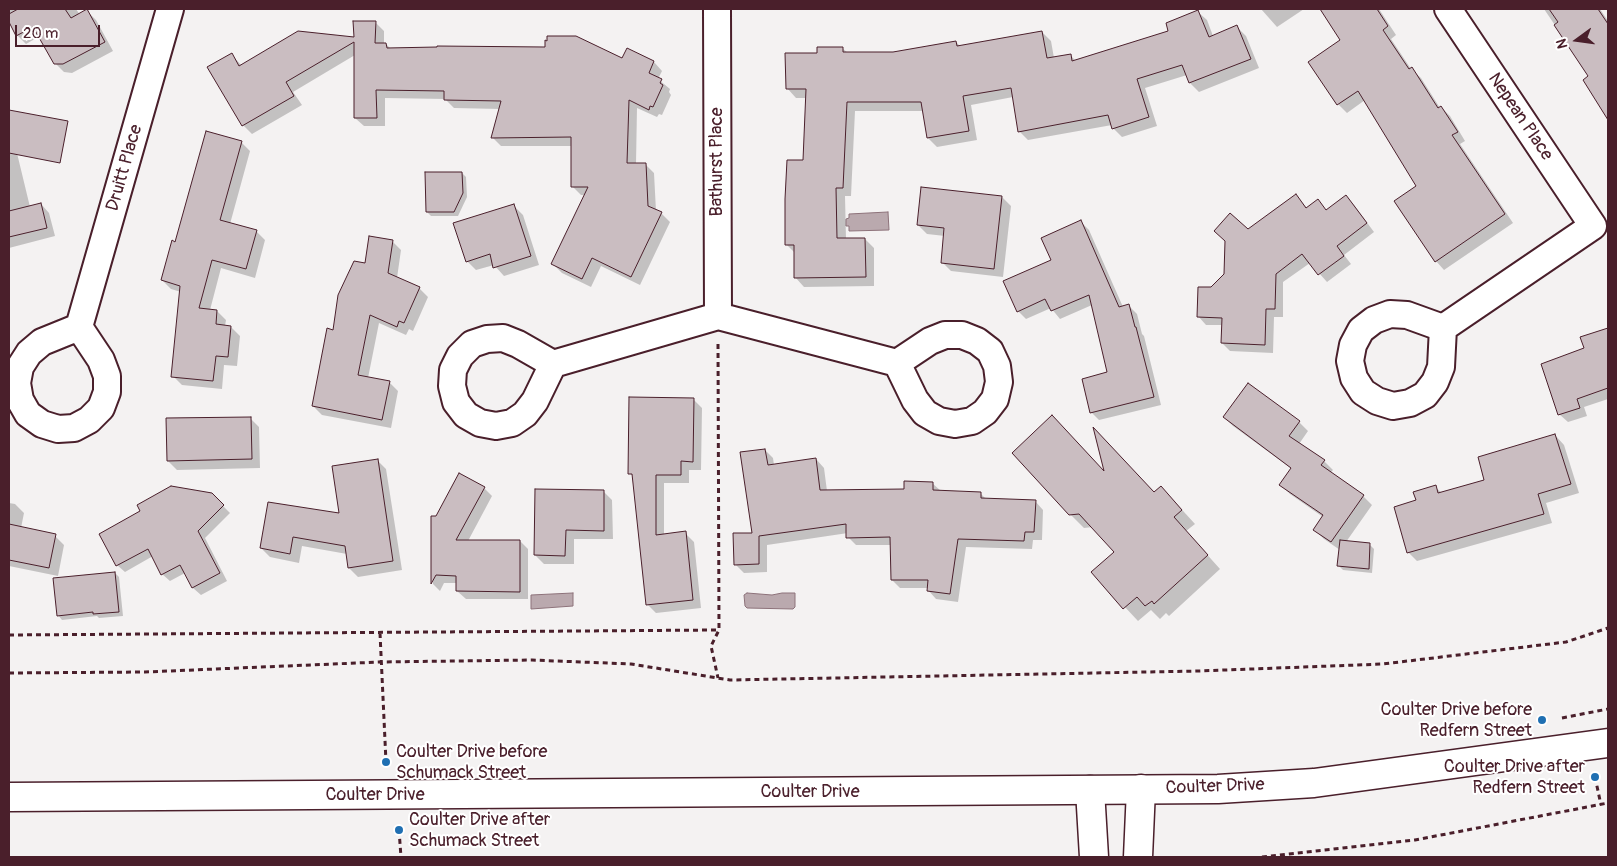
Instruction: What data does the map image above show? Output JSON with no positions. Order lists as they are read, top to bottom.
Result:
{
  "streets": {
    "main road": ["Coulter Drive"],
    "street": ["Nepean Place", "Bathurst Place", "Druitt Place"]
  },
  "places": [
    "Coulter Drive before Redfern Street",
    "Coulter Drive before Schumack Street",
    "Coulter Drive after Redfern Street",
    "Coulter Drive after Schumack Street"
  ],
  "scale_bar": "20 m",
  "north": "left"
}
